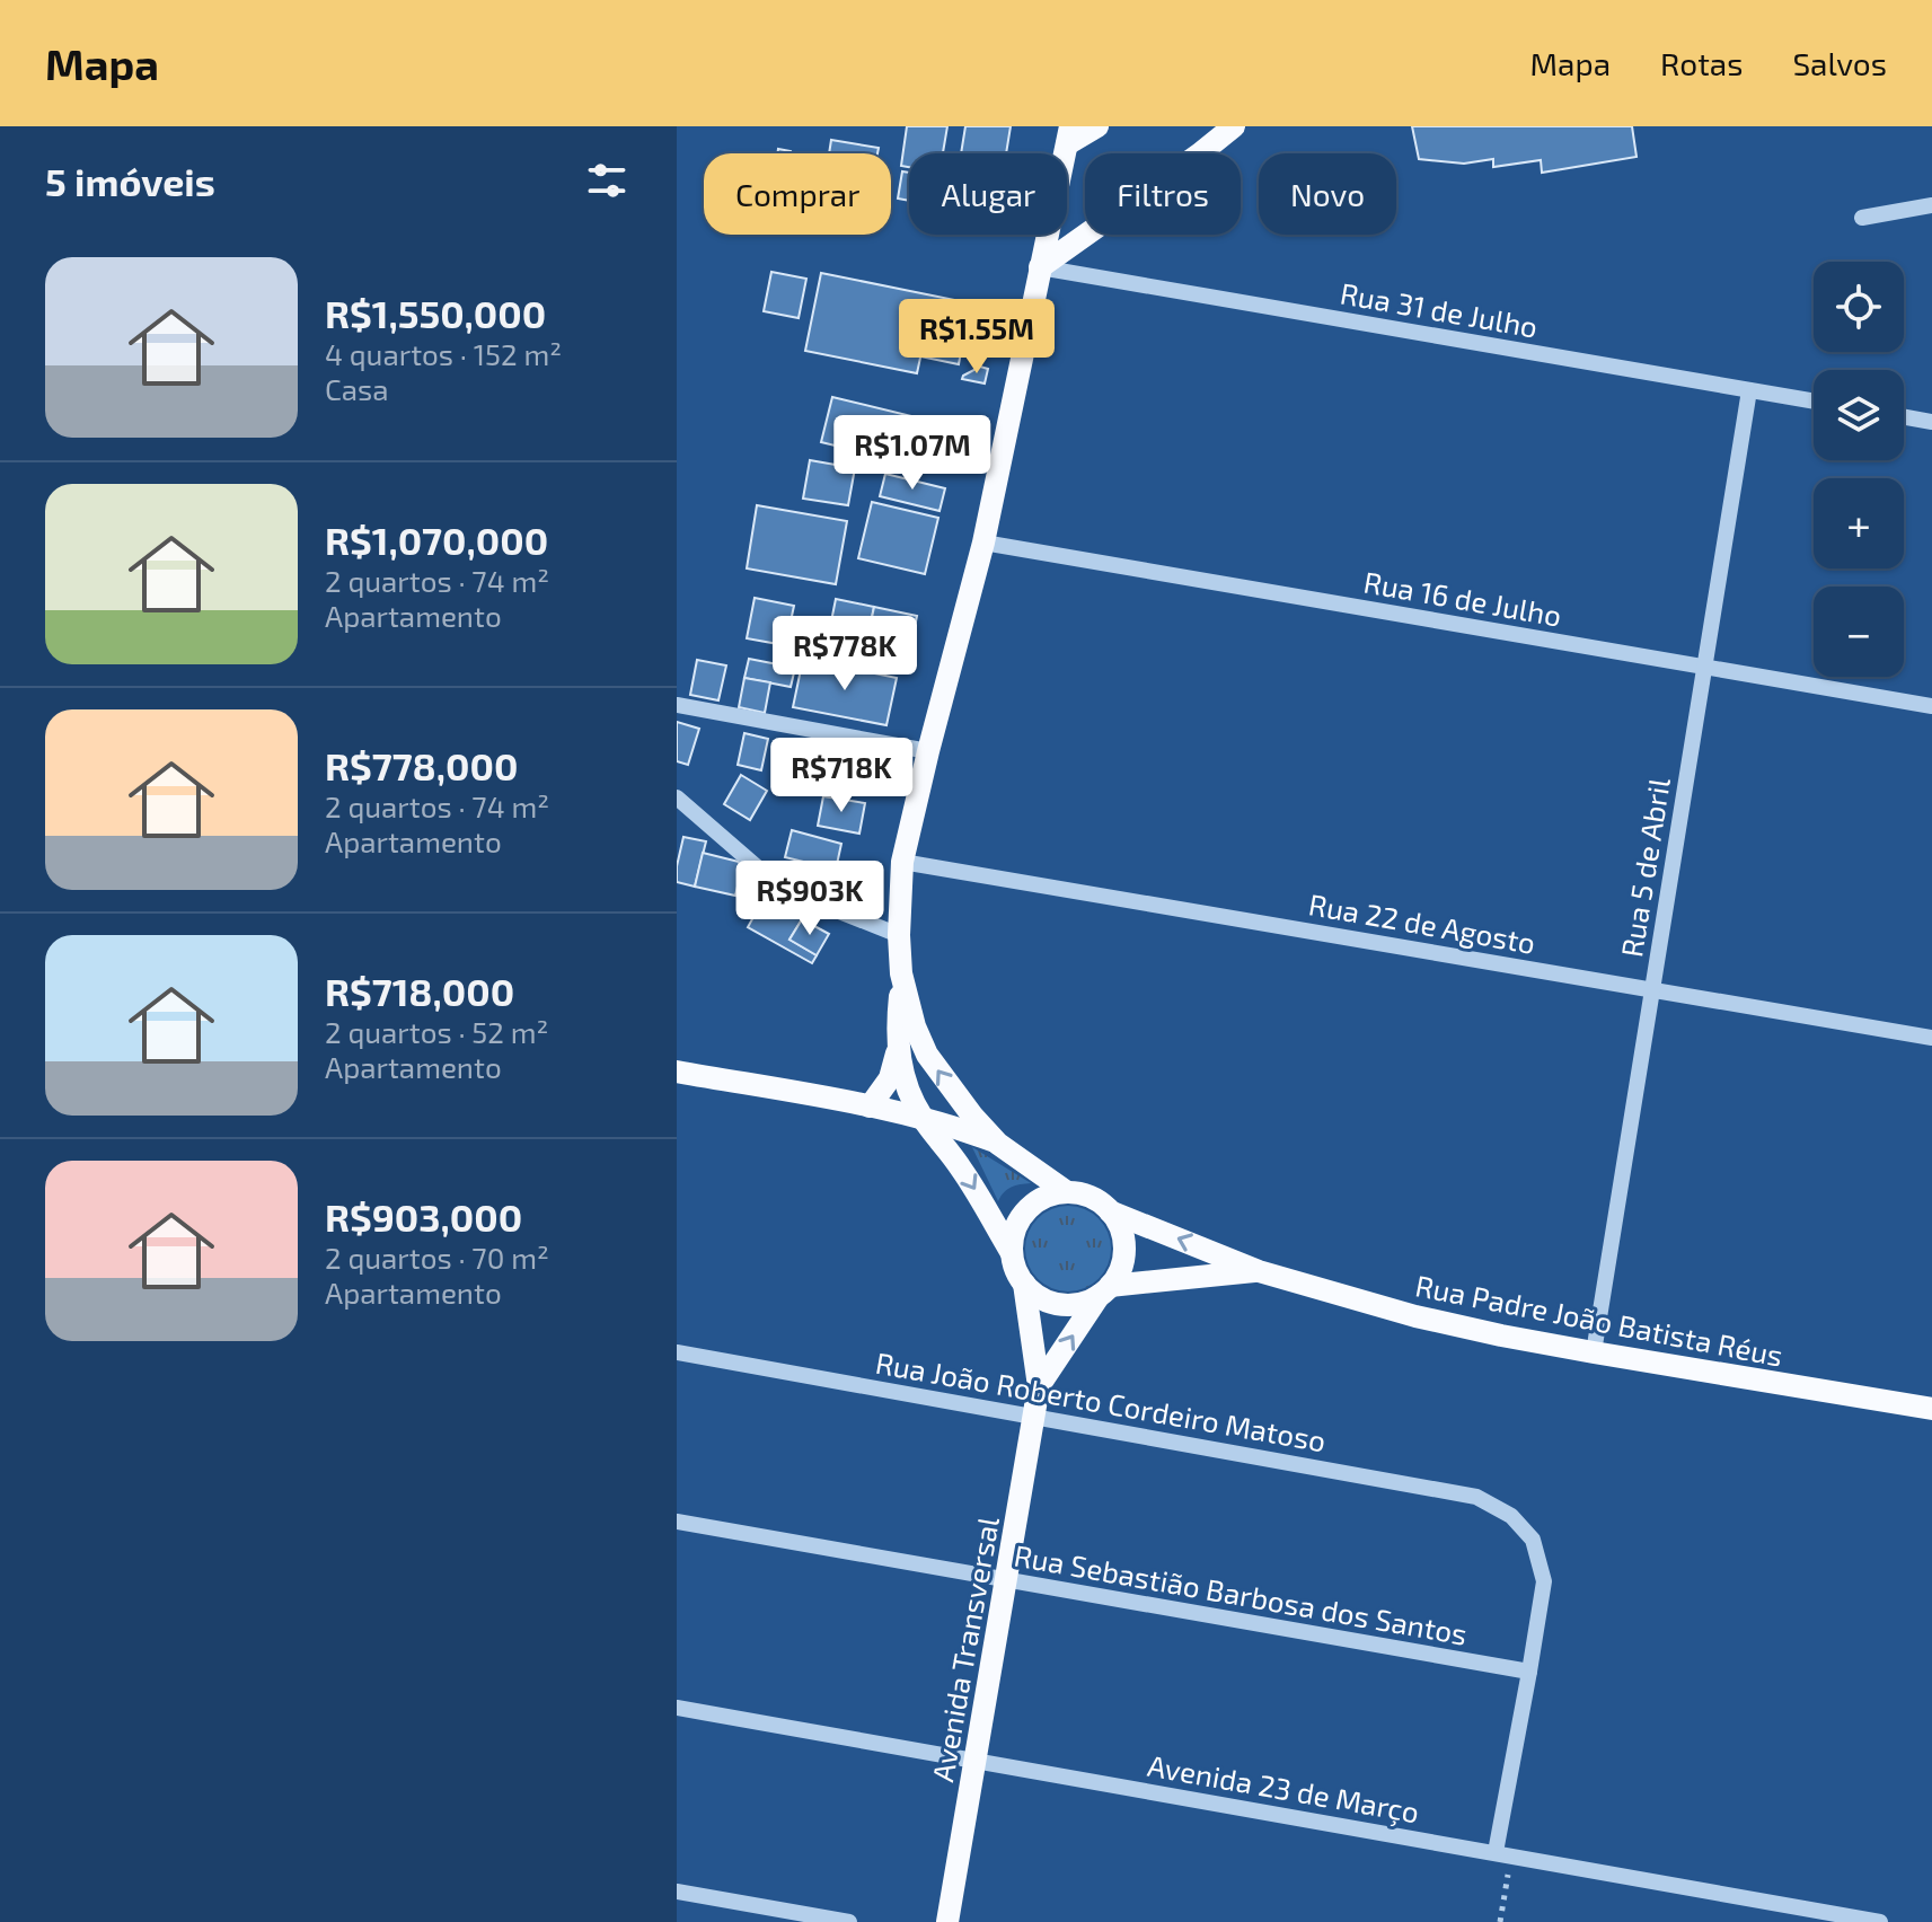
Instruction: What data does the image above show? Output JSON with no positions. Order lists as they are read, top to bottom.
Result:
{
  "streets": {
    "main road": ["Rua Padre João Batista Réus", "Avenida Transversal"],
    "street": [
      "Rua 31 de Julho",
      "Rua 16 de Julho",
      "Rua 5 de Abril",
      "Rua 22 de Agosto",
      "Rua João Roberto Cordeiro Matoso",
      "Rua Sebastião Barbosa dos Santos",
      "Avenida 23 de Março"
    ]
  },
  "crossings": [
    ["Rua 31 de Julho", "Rua 5 de Abril"],
    ["Rua 16 de Julho", "Rua 5 de Abril"],
    ["Rua 5 de Abril", "Rua 22 de Agosto"],
    ["Rua 5 de Abril", "Rua Padre João Batista Réus"],
    ["Rua Padre João Batista Réus", "Avenida Transversal"],
    ["Rua João Roberto Cordeiro Matoso", "Rua Sebastião Barbosa dos Santos"],
    ["Rua João Roberto Cordeiro Matoso", "Avenida Transversal"],
    ["Rua Sebastião Barbosa dos Santos", "Avenida Transversal"],
    ["Avenida Transversal", "Avenida 23 de Março"]
  ],
  "page": {
    "header": "Mapa",
    "nav": ["Mapa", "Rotas", "Salvos"],
    "heading": "5 imóveis",
    "chip": [
      "Comprar",
      "Alugar",
      "Filtros",
      "Novo"
    ],
    "list": [
      {
        "name": "R$1,550,000",
        "note": "4 quartos · 152 m² · Casa"
      },
      {
        "name": "R$1,070,000",
        "note": "2 quartos · 74 m² · Apartamento"
      },
      {
        "name": "R$778,000",
        "note": "2 quartos · 74 m² · Apartamento"
      },
      {
        "name": "R$718,000",
        "note": "2 quartos · 52 m² · Apartamento"
      },
      {
        "name": "R$903,000",
        "note": "2 quartos · 70 m² · Apartamento"
      }
    ],
    "map_buttons": ["+", "−"],
    "price": [
      "R$1.55M",
      "R$1.07M",
      "R$778K",
      "R$718K",
      "R$903K"
    ]
  }
}
